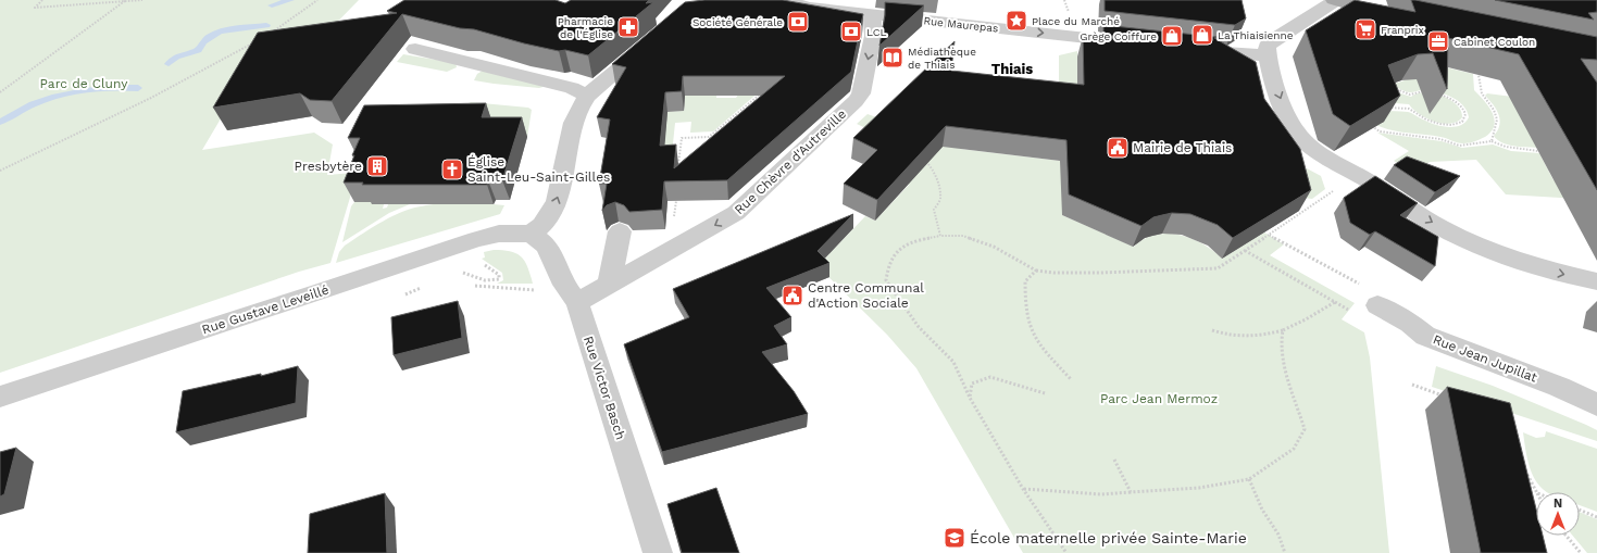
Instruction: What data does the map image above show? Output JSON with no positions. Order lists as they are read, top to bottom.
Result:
{
  "streets": {
    "street": [
      "Rue Maurepas",
      "Rue Chèvre d'Autreville",
      "Rue Gustave Leveillé",
      "Rue Jean Jupillat",
      "Rue Victor Basch"
    ]
  },
  "crossings": [
    ["Rue Maurepas", "Rue Chèvre d'Autreville"],
    ["Rue Chèvre d'Autreville", "Rue Victor Basch"],
    ["Rue Gustave Leveillé", "Rue Victor Basch"]
  ],
  "one_way": ["Rue Maurepas"],
  "districts": ["Thiais"],
  "parks": ["Parc de Cluny", "Parc Jean Mermoz"],
  "places": {
    "place": ["Place du Marché"],
    "bank": ["Société Générale", "LCL"],
    "pharmacy": ["Pharmacie de l'Église"],
    "supermarket": ["Franprix"],
    "shop": ["La Thiaisienne", "Grège Coiffure"],
    "office": ["Cabinet Coulon"],
    "library": ["Médiathèque de Thiais"],
    "public building": ["Mairie de Thiais", "Centre Communal d'Action Sociale"],
    "building": ["Presbytère"],
    "church": ["Église Saint-Leu-Saint-Gilles"],
    "school or university": ["École maternelle privée Sainte-Marie"]
  },
  "north": "top"
}
